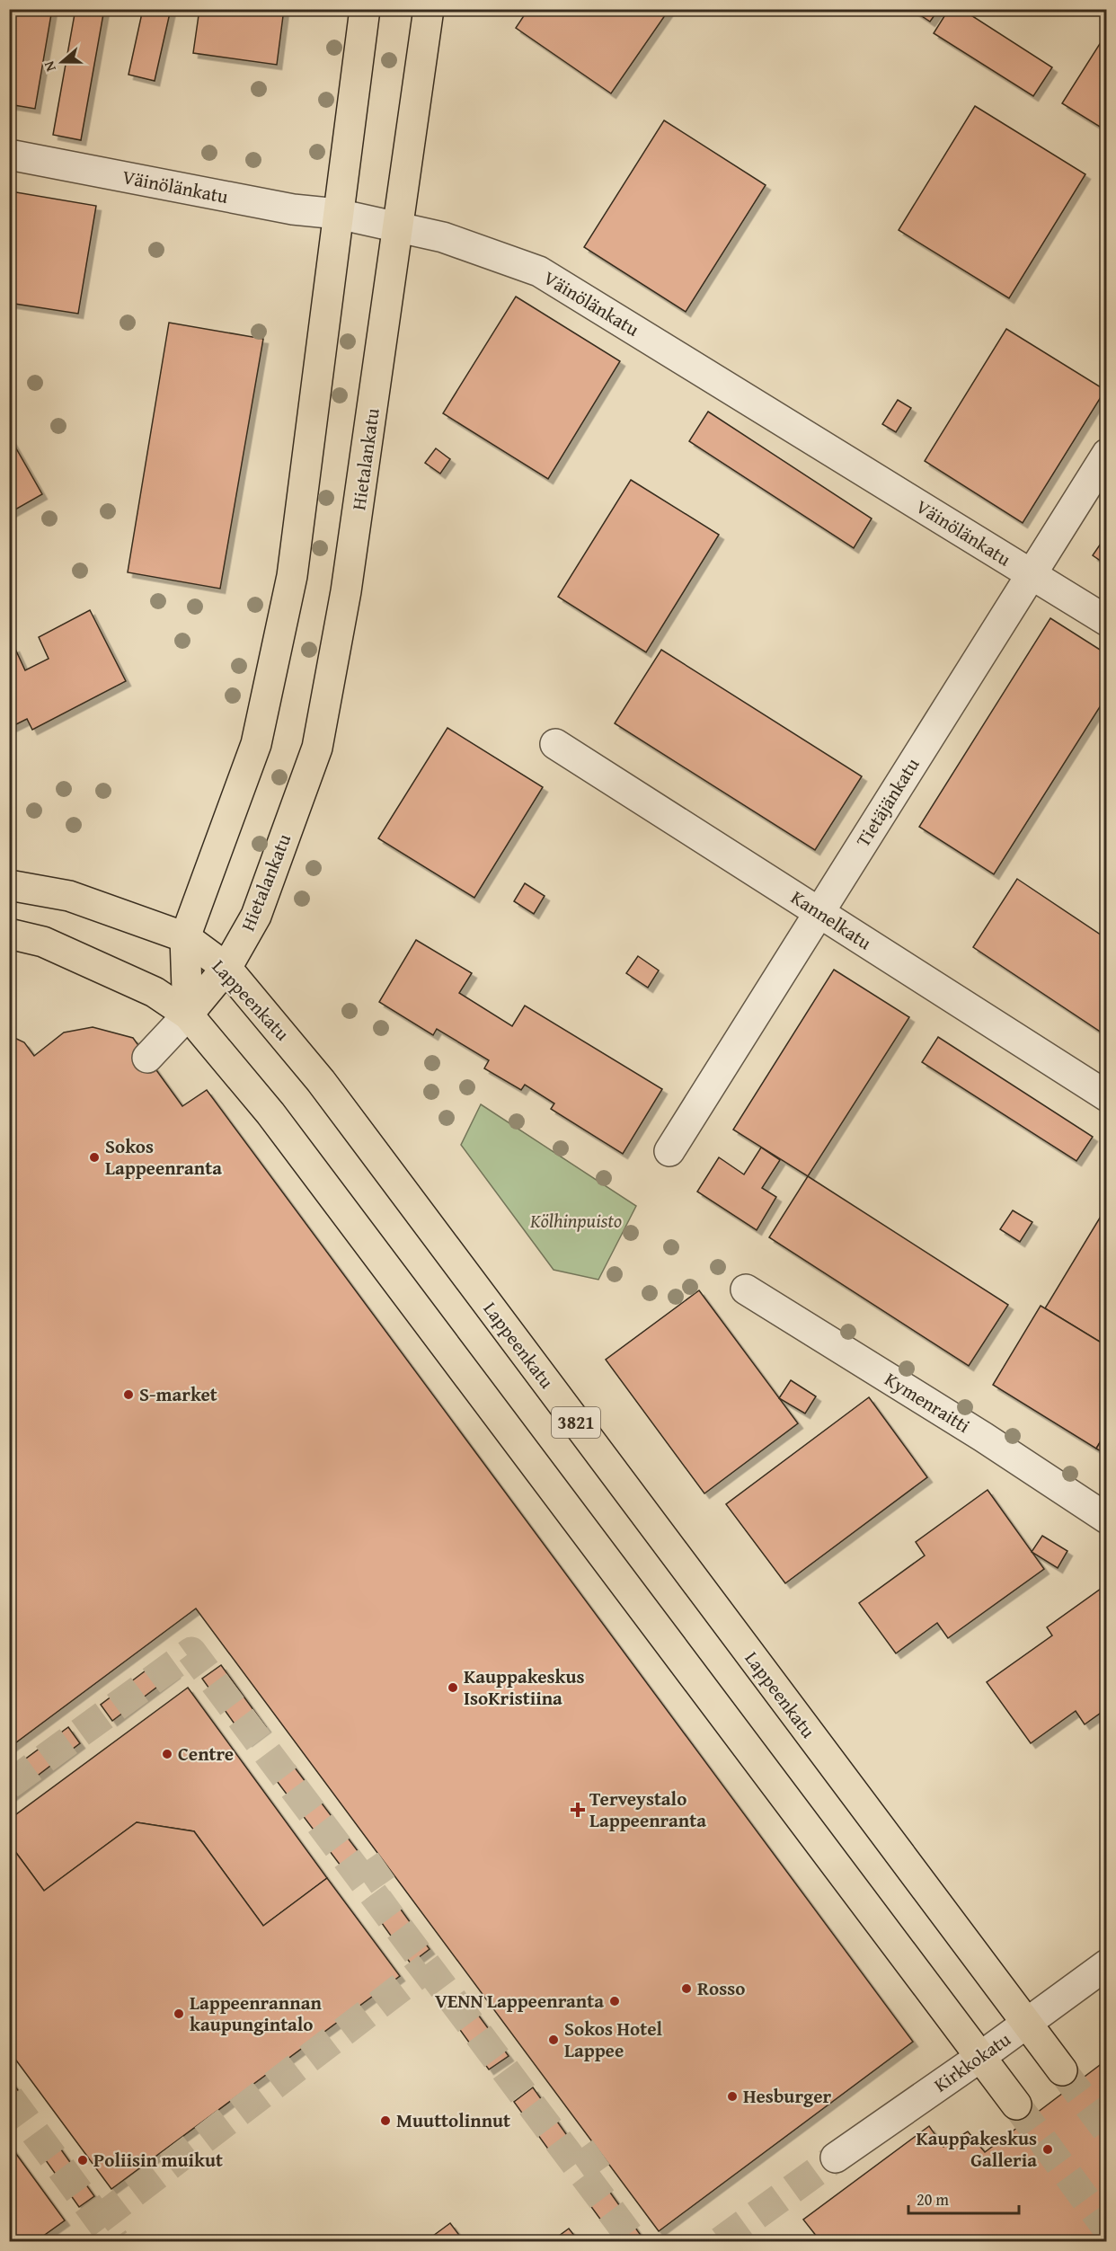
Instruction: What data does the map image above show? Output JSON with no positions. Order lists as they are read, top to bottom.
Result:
{
  "streets": {
    "main road": ["Hietalankatu", "Lappeenkatu", "3821"],
    "street": [
      "Väinölänkatu",
      "Tietäjänkatu",
      "Kannelkatu",
      "Kymenraitti",
      "Kirkkokatu"
    ]
  },
  "crossings": [
    ["Väinölänkatu", "Hietalankatu"],
    ["Väinölänkatu", "Tietäjänkatu"],
    ["Hietalankatu", "Lappeenkatu"],
    ["Hietalankatu", "3821"],
    ["Tietäjänkatu", "Kannelkatu"],
    ["Lappeenkatu", "Kirkkokatu"],
    ["3821", "Kirkkokatu"]
  ],
  "parks": ["Kölhinpuisto"],
  "places": {
    "other": [
      "Sokos Lappeenranta",
      "S-market",
      "Kauppakeskus IsoKristiina",
      "Centre",
      "Rosso",
      "VENN Lappeenranta",
      "Lappeenrannan kaupungintalo",
      "Sokos Hotel Lappee",
      "Hesburger",
      "Muuttolinnut",
      "Kauppakeskus Galleria",
      "Poliisin muikut"
    ],
    "health": ["Terveystalo Lappeenranta"]
  },
  "scale_bar": "20 m",
  "north": "left"
}
